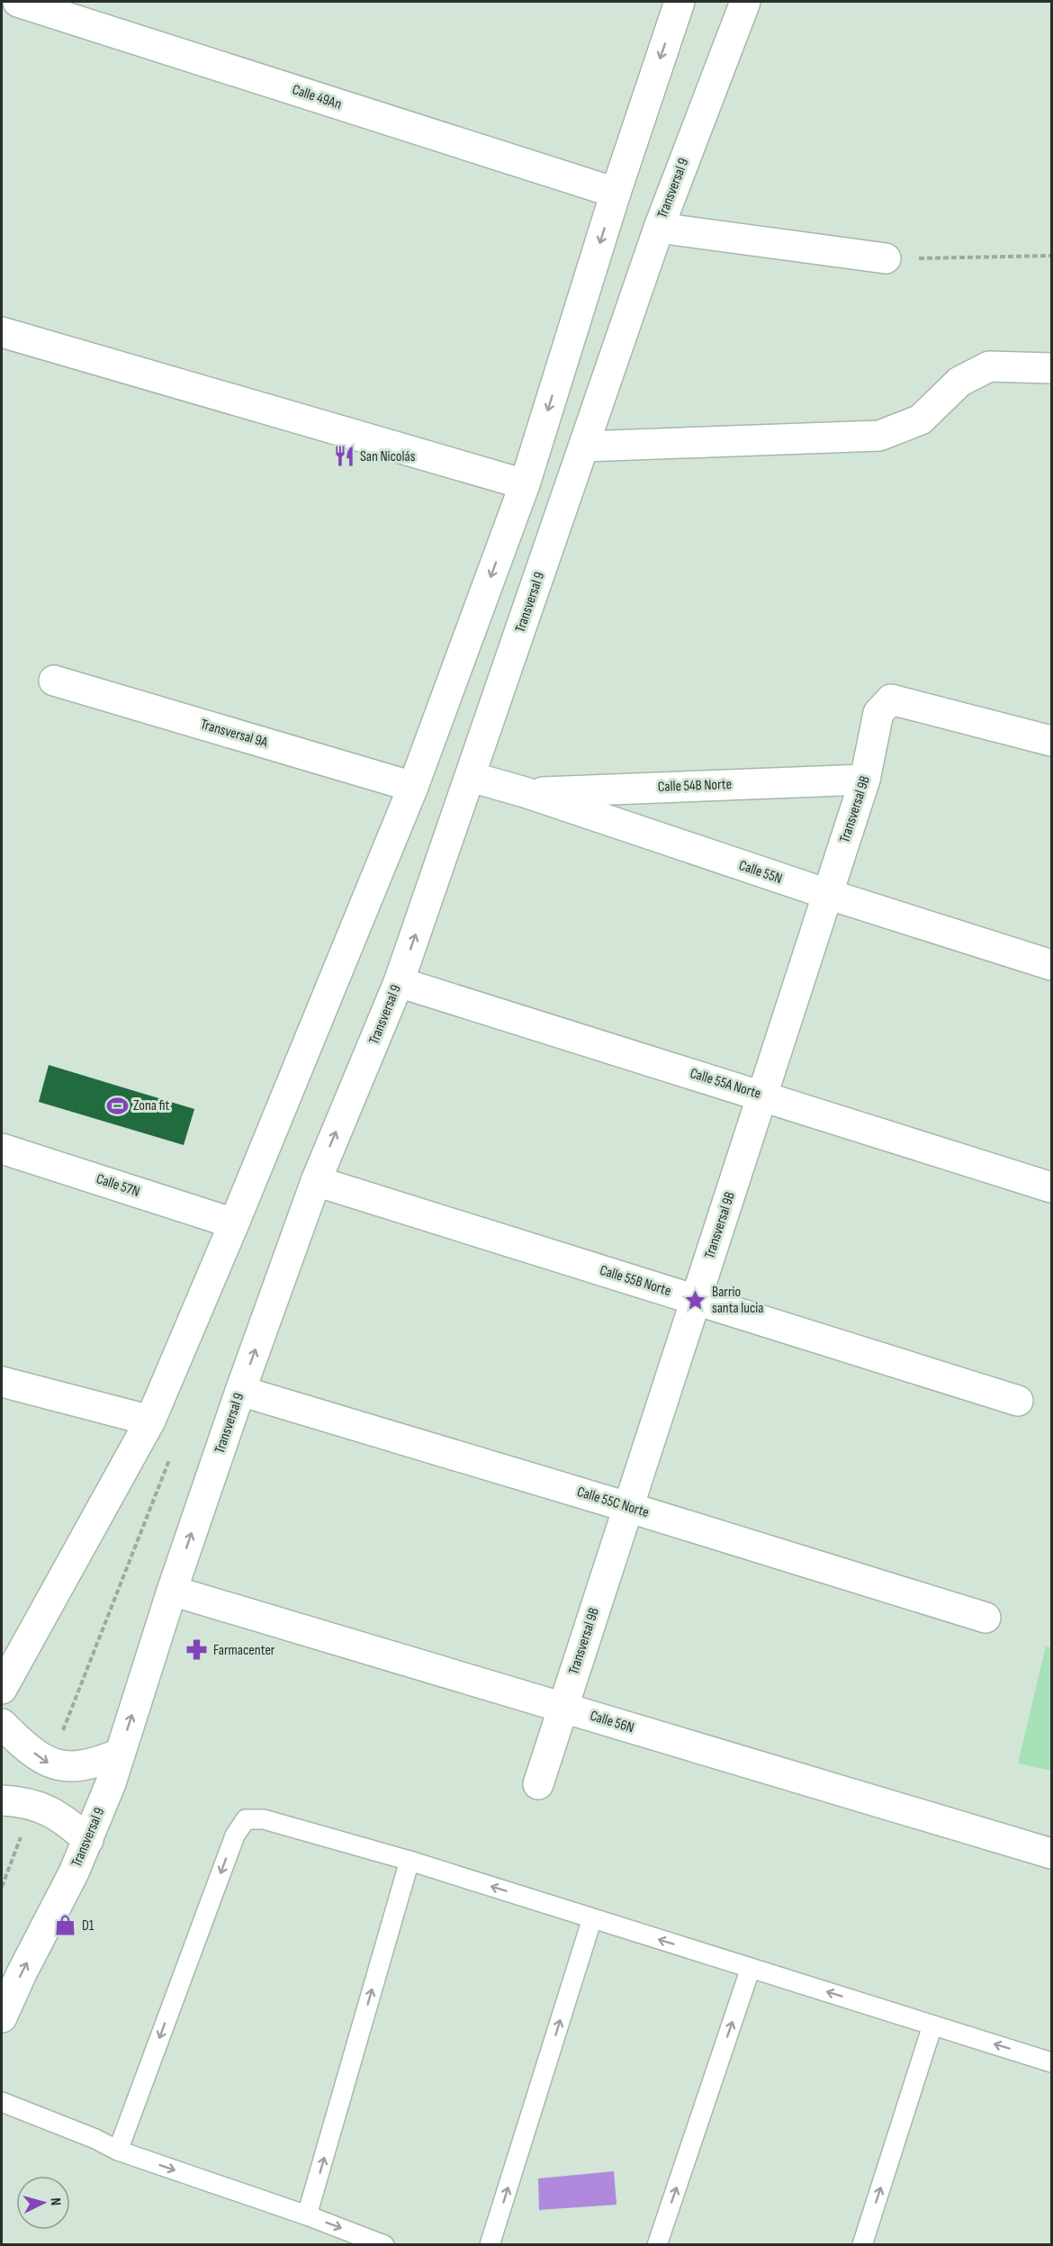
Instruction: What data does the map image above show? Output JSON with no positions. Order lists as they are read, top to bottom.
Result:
{
  "streets": {
    "street": [
      "Calle 49An",
      "Transversal 9",
      "Transversal 9A",
      "Calle 54B Norte",
      "Transversal 9B",
      "Calle 55N",
      "Calle 55A Norte",
      "Calle 57N",
      "Calle 55B Norte",
      "Calle 55C Norte",
      "Calle 56N"
    ]
  },
  "crossings": [
    ["Transversal 9", "Calle 55N"],
    ["Transversal 9", "Calle 55A Norte"],
    ["Transversal 9", "Calle 55B Norte"],
    ["Transversal 9", "Calle 55C Norte"],
    ["Transversal 9", "Calle 56N"],
    ["Calle 54B Norte", "Transversal 9B"],
    ["Calle 54B Norte", "Calle 55N"],
    ["Transversal 9B", "Calle 55N"],
    ["Transversal 9B", "Calle 55A Norte"],
    ["Transversal 9B", "Calle 55B Norte"],
    ["Transversal 9B", "Calle 55C Norte"],
    ["Transversal 9B", "Calle 56N"]
  ],
  "places": {
    "restaurant": ["San Nicolás"],
    "sports": ["Zona fit"],
    "place": ["Barrio santa lucia"],
    "pharmacy": ["Farmacenter"],
    "shop": ["D1"]
  },
  "north": "right"
}
